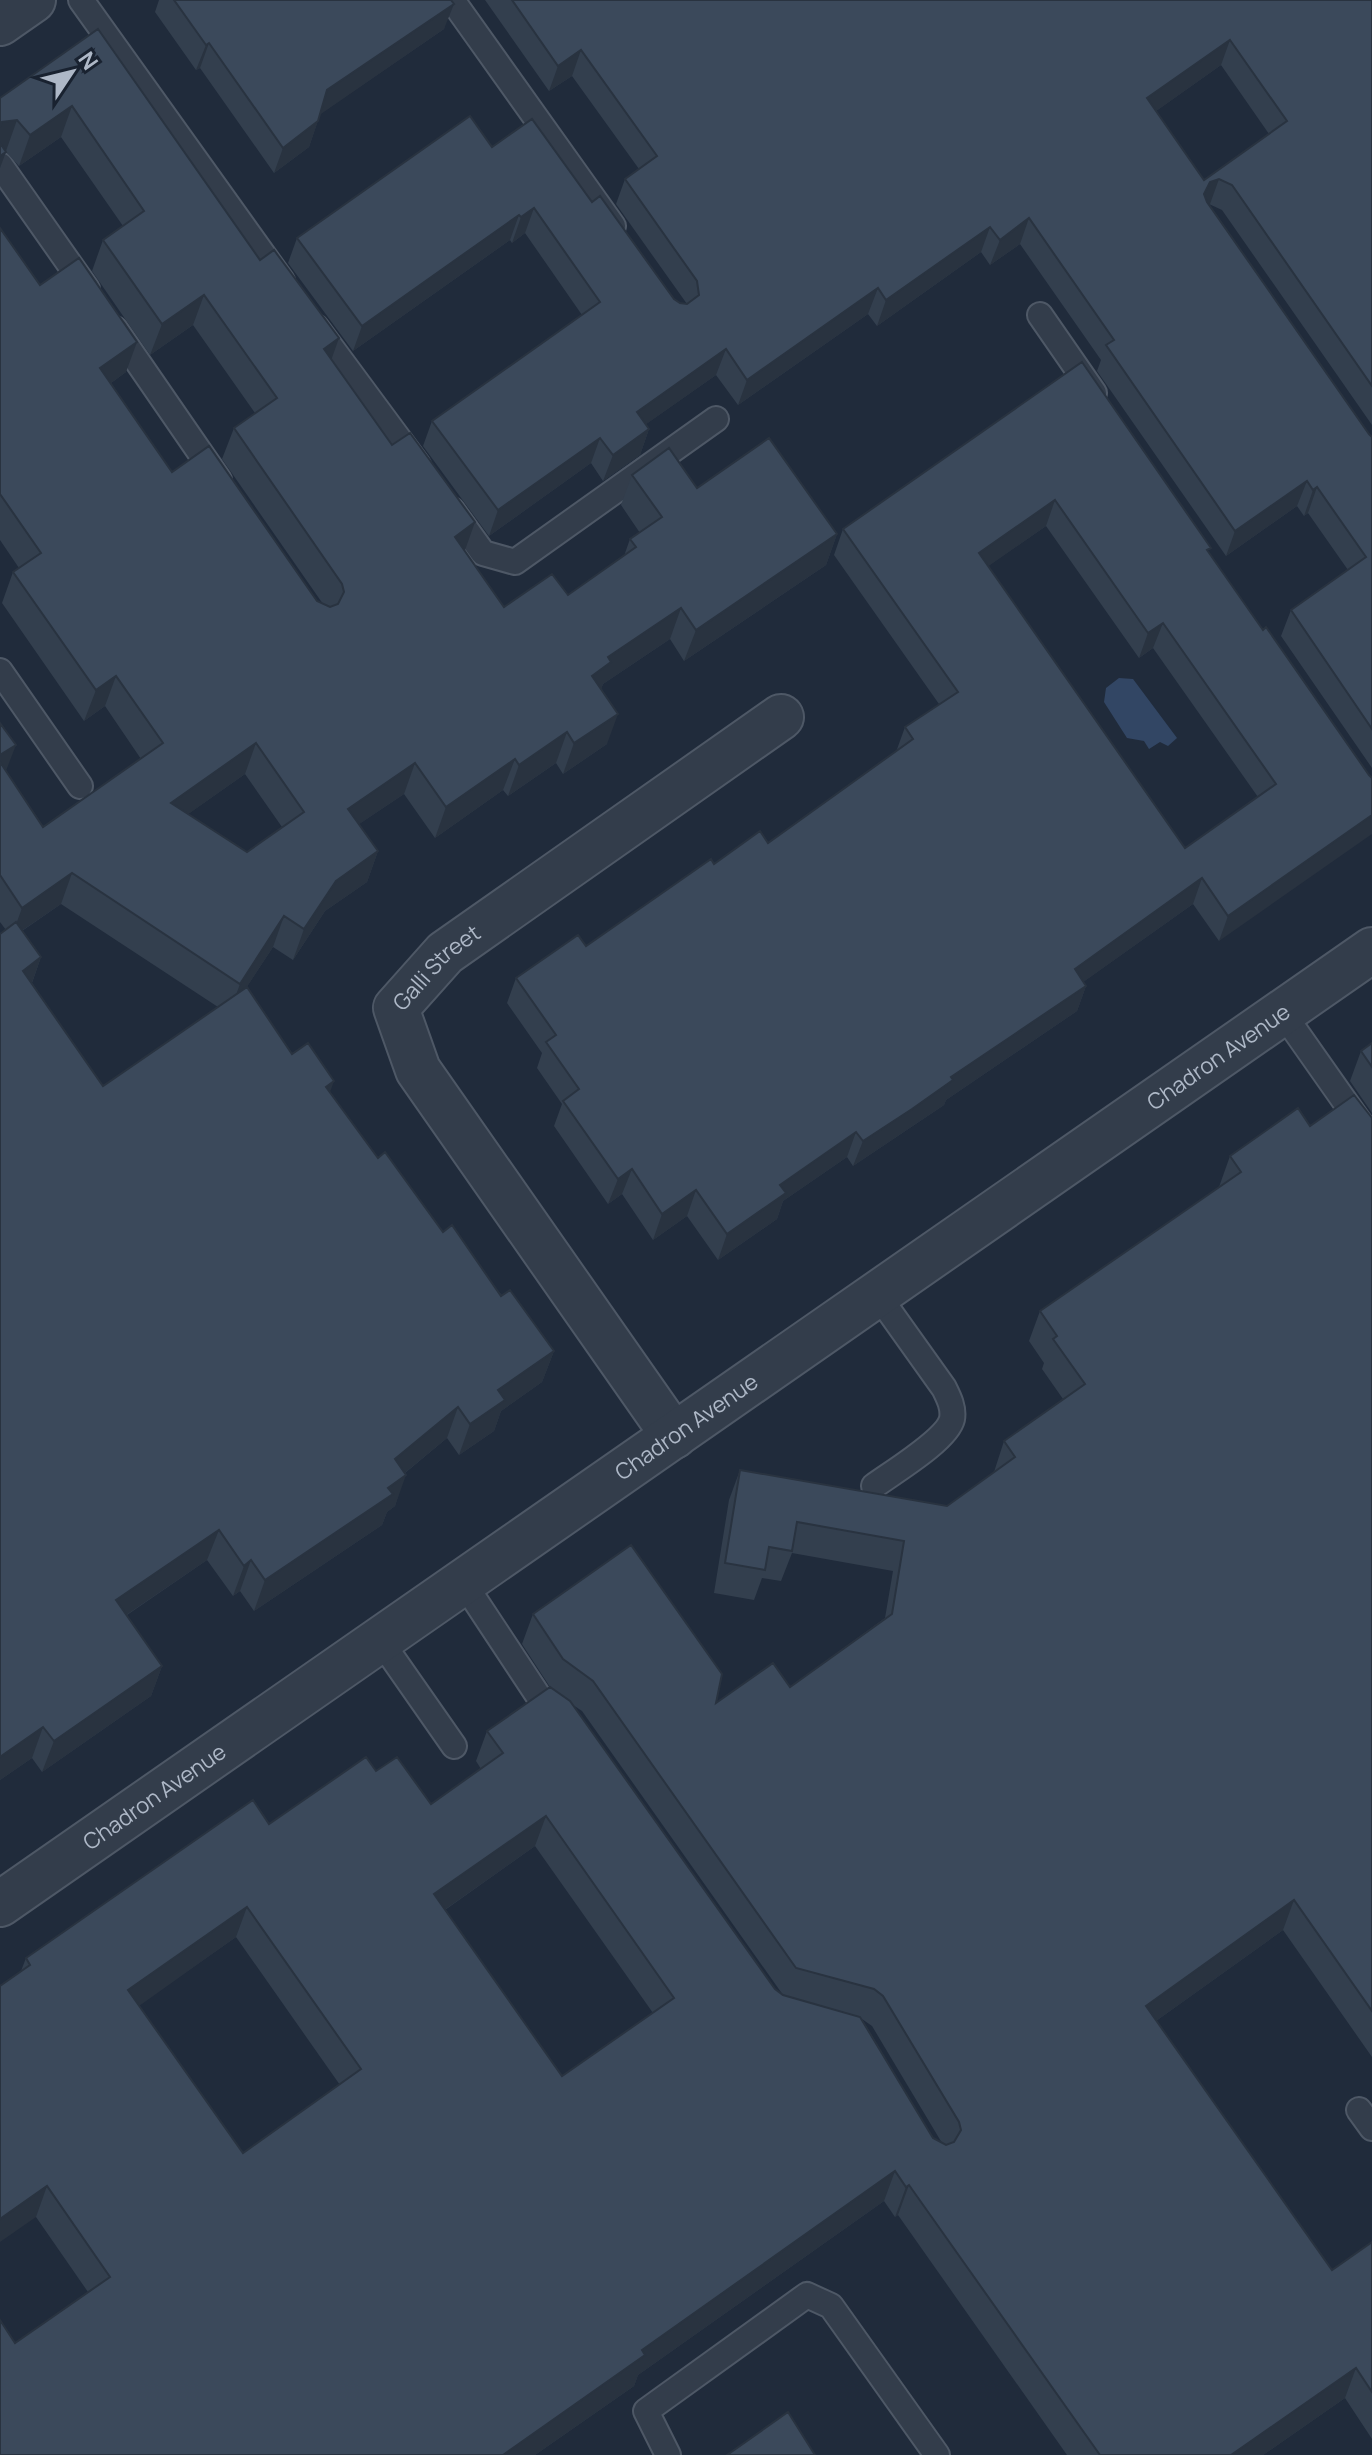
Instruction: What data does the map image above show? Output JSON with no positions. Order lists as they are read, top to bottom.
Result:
{
  "streets": {
    "street": ["Galli Street", "Chadron Avenue"]
  },
  "crossings": [
    ["Galli Street", "Chadron Avenue"]
  ],
  "north": "top right"
}
